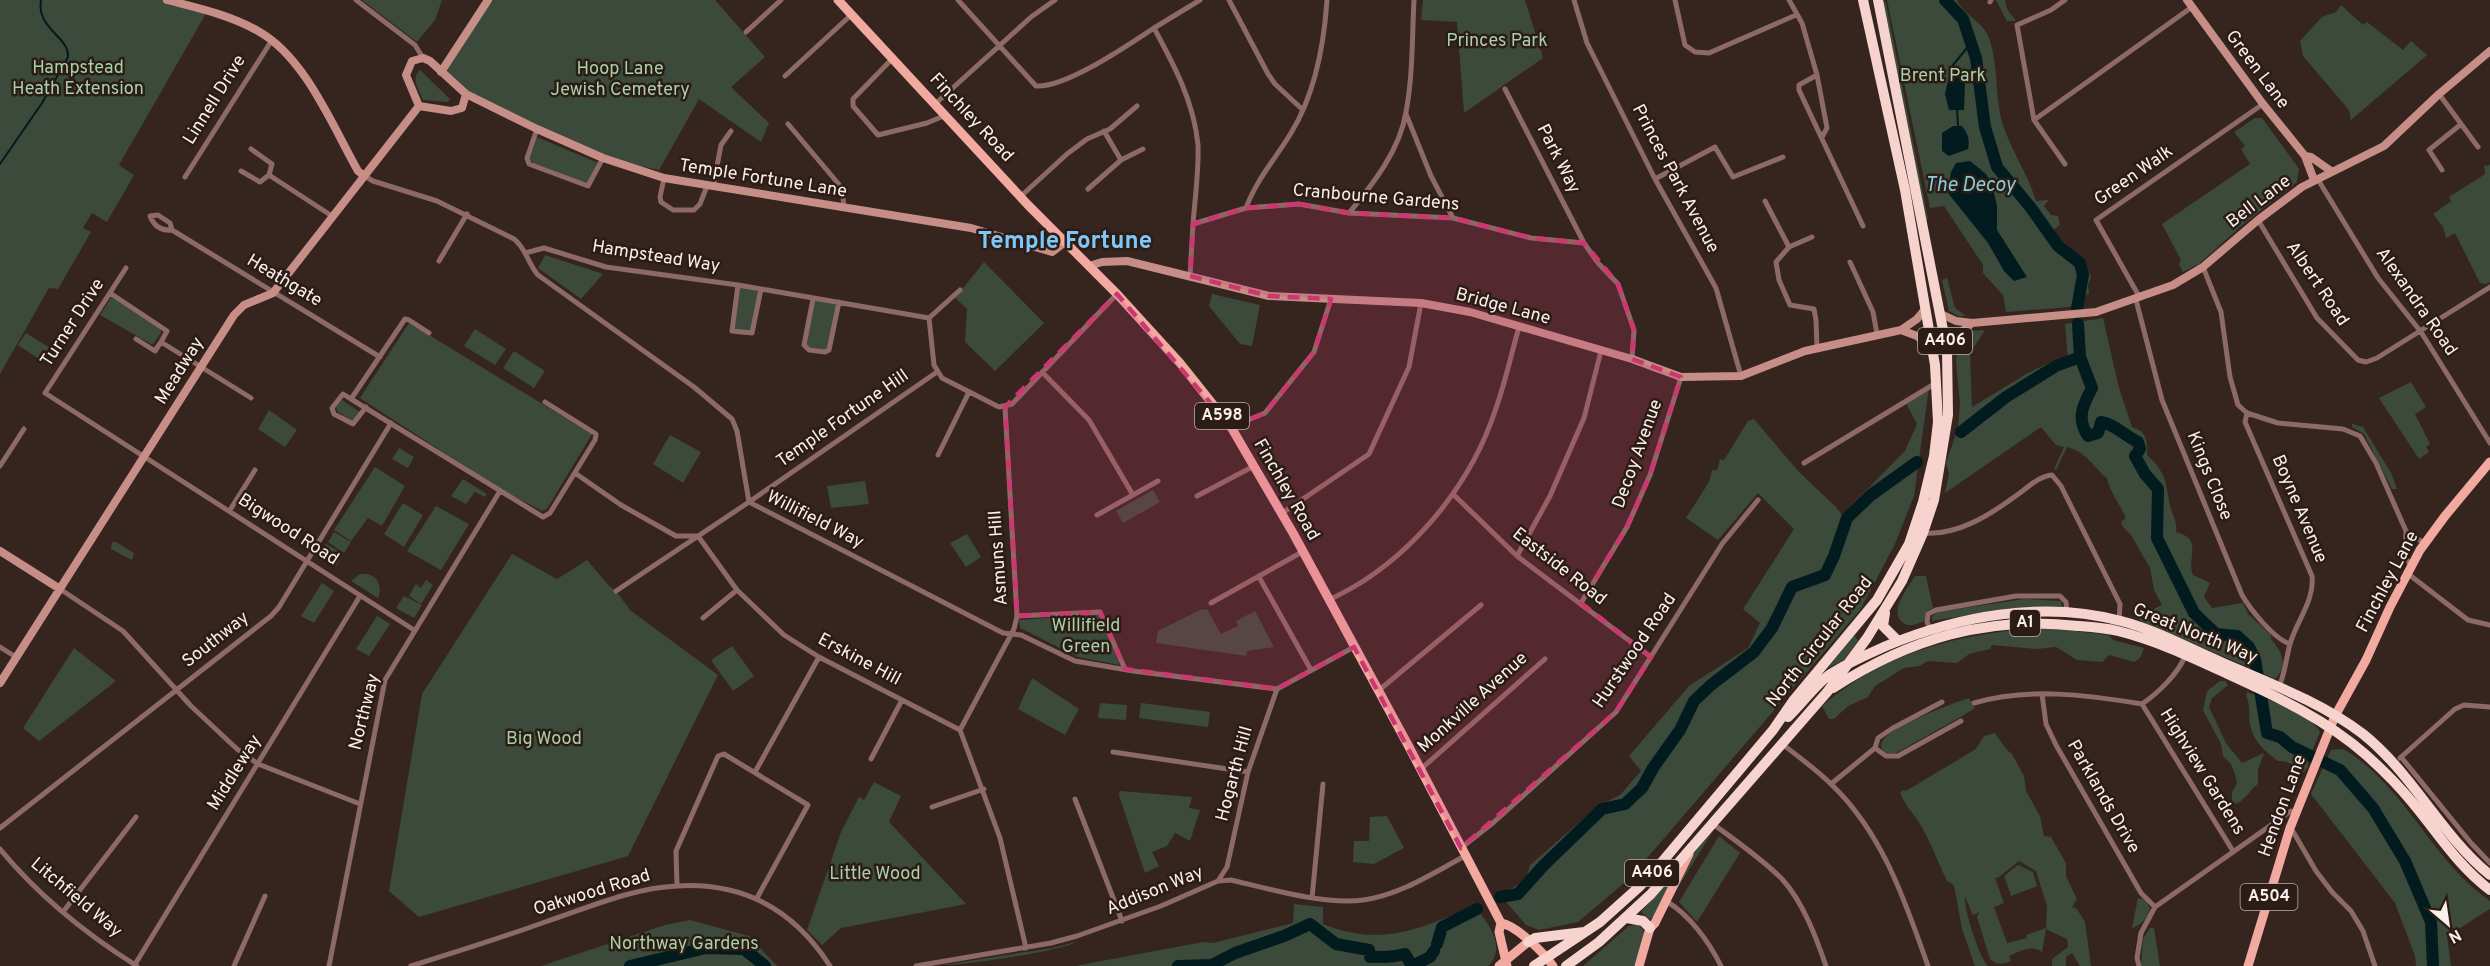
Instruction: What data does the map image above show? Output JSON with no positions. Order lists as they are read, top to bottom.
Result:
{
  "streets": {
    "highway": [
      "A406",
      "A1",
      "Great North Way",
      "North Circular Road"
    ],
    "main road": [
      "Finchley Road",
      "A598",
      "Finchley Lane",
      "Hendon Lane",
      "A504"
    ],
    "street": [
      "Green Lane",
      "Linnell Drive",
      "Park Way",
      "Green Walk",
      "Temple Fortune Lane",
      "Princes Park Avenue",
      "Cranbourne Gardens",
      "Bell Lane",
      "Hampstead Way",
      "Heathgate",
      "Albert Road",
      "Alexandra Road",
      "Bridge Lane",
      "Turner Drive",
      "Meadway",
      "Temple Fortune Hill",
      "Decoy Avenue",
      "Kings Close",
      "Boyne Avenue",
      "Willifield Way",
      "Bigwood Road",
      "Asmuns Hill",
      "Eastside Road",
      "Southway",
      "Hurstwood Road",
      "Erskine Hill",
      "Monkville Avenue",
      "Northway",
      "Highview Gardens",
      "Middleway",
      "Hogarth Hill",
      "Parklands Drive",
      "Addison Way",
      "Oakwood Road",
      "Litchfield Way"
    ]
  },
  "crossings": [
    ["Green Lane", "Green Walk"],
    ["Green Lane", "Bell Lane"],
    ["Green Lane", "Alexandra Road"],
    ["Finchley Road", "Temple Fortune Lane"],
    ["Finchley Road", "Bridge Lane"],
    ["Finchley Road", "North Circular Road"],
    ["Finchley Road", "Hurstwood Road"],
    ["Finchley Road", "Monkville Avenue"],
    ["Finchley Road", "Addison Way"],
    ["Park Way", "Cranbourne Gardens"],
    ["Green Walk", "Bell Lane"],
    ["Green Walk", "Kings Close"],
    ["Princes Park Avenue", "Bridge Lane"],
    ["Bell Lane", "Albert Road"],
    ["Bell Lane", "Alexandra Road"],
    ["Bell Lane", "Kings Close"],
    ["Bell Lane", "Boyne Avenue"],
    ["Hampstead Way", "Willifield Way"],
    ["Heathgate", "Meadway"],
    ["Albert Road", "Alexandra Road"],
    ["Bridge Lane", "Decoy Avenue"],
    ["Turner Drive", "Bigwood Road"],
    ["Meadway", "Bigwood Road"],
    ["Temple Fortune Hill", "Willifield Way"],
    ["Temple Fortune Hill", "Erskine Hill"],
    ["Decoy Avenue", "Eastside Road"],
    ["Kings Close", "Boyne Avenue"],
    ["Boyne Avenue", "Great North Way"],
    ["Willifield Way", "Asmuns Hill"],
    ["Willifield Way", "Hogarth Hill"],
    ["Bigwood Road", "Southway"],
    ["Bigwood Road", "Northway"],
    ["Bigwood Road", "Middleway"],
    ["Asmuns Hill", "Erskine Hill"],
    ["Eastside Road", "Hurstwood Road"],
    ["Finchley Lane", "Great North Way"],
    ["Finchley Lane", "Hendon Lane"],
    ["Great North Way", "North Circular Road"],
    ["Great North Way", "Highview Gardens"],
    ["Great North Way", "Hendon Lane"],
    ["Hurstwood Road", "Addison Way"],
    ["Middleway", "Litchfield Way"],
    ["Hogarth Hill", "Addison Way"]
  ],
  "districts": ["Temple Fortune"],
  "water": ["The Decoy"],
  "parks": [
    "Princes Park",
    "Hampstead Heath Extension",
    "Hoop Lane Jewish Cemetery",
    "Brent Park",
    "Willifield Green",
    "Big Wood",
    "Little Wood",
    "Northway Gardens"
  ],
  "north": "bottom right"
}
